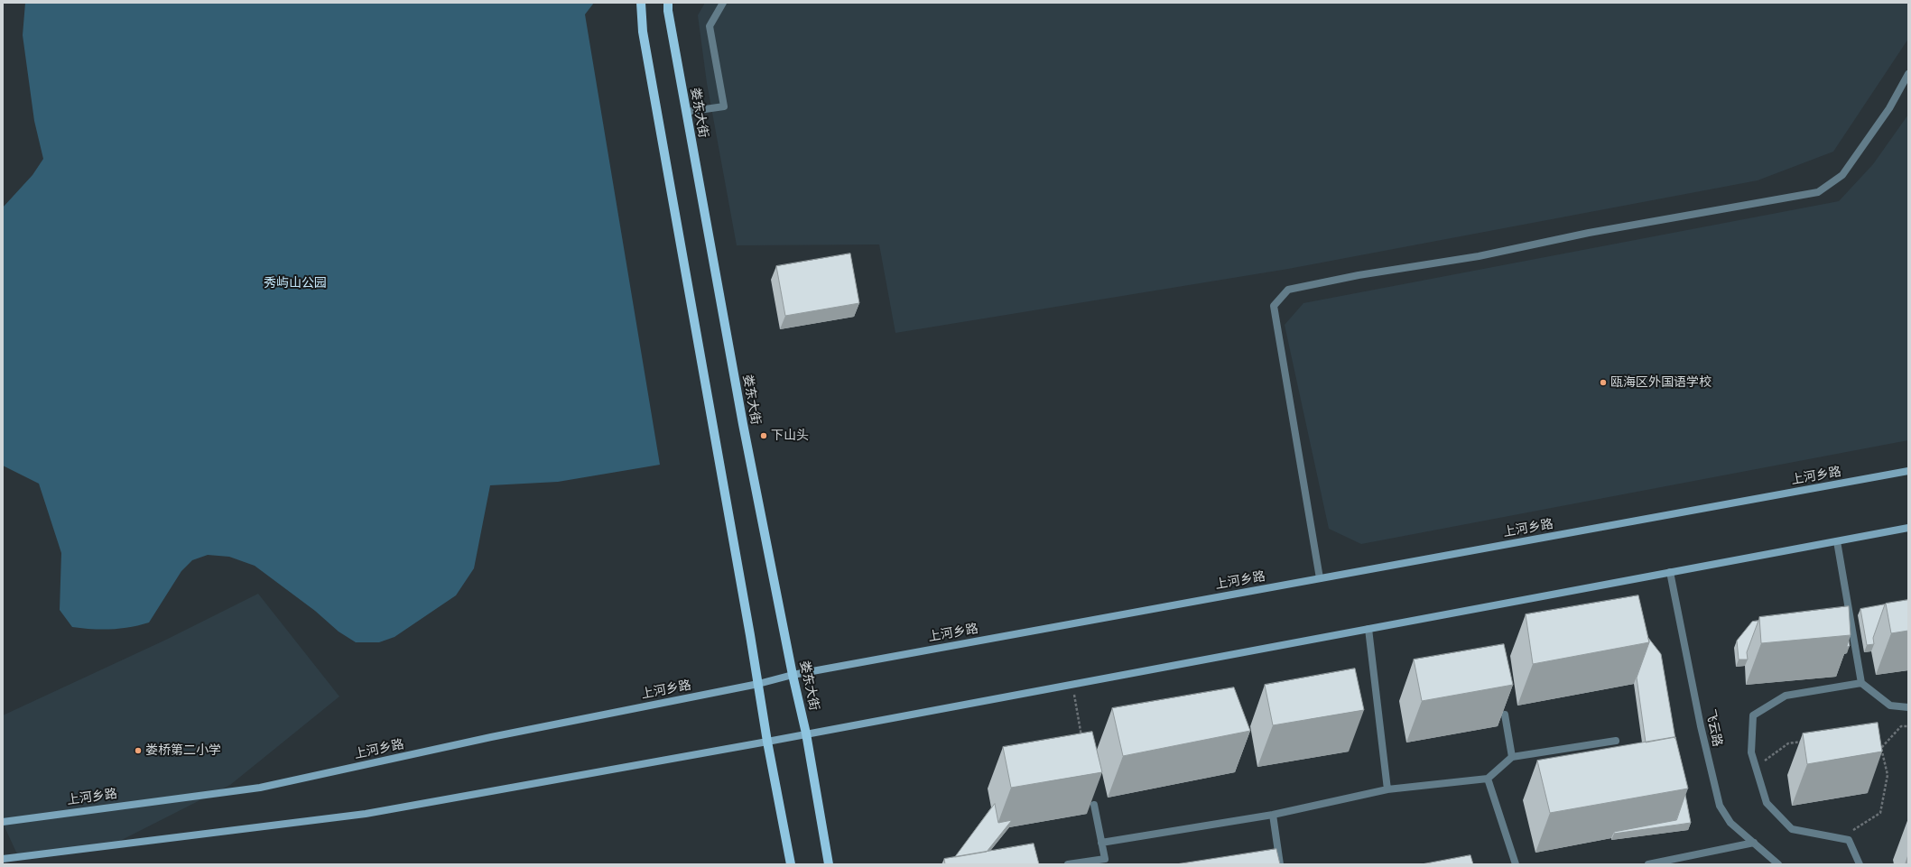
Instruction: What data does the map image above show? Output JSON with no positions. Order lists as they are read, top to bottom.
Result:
{
  "streets": {
    "main road": ["娄东大街", "上河乡路"],
    "street": ["飞云路"]
  },
  "crossings": [
    ["娄东大街", "上河乡路"]
  ],
  "parks": ["秀屿山公园"],
  "places": ["瓯海区外国语学校", "下山头", "娄桥第二小学"]
}
